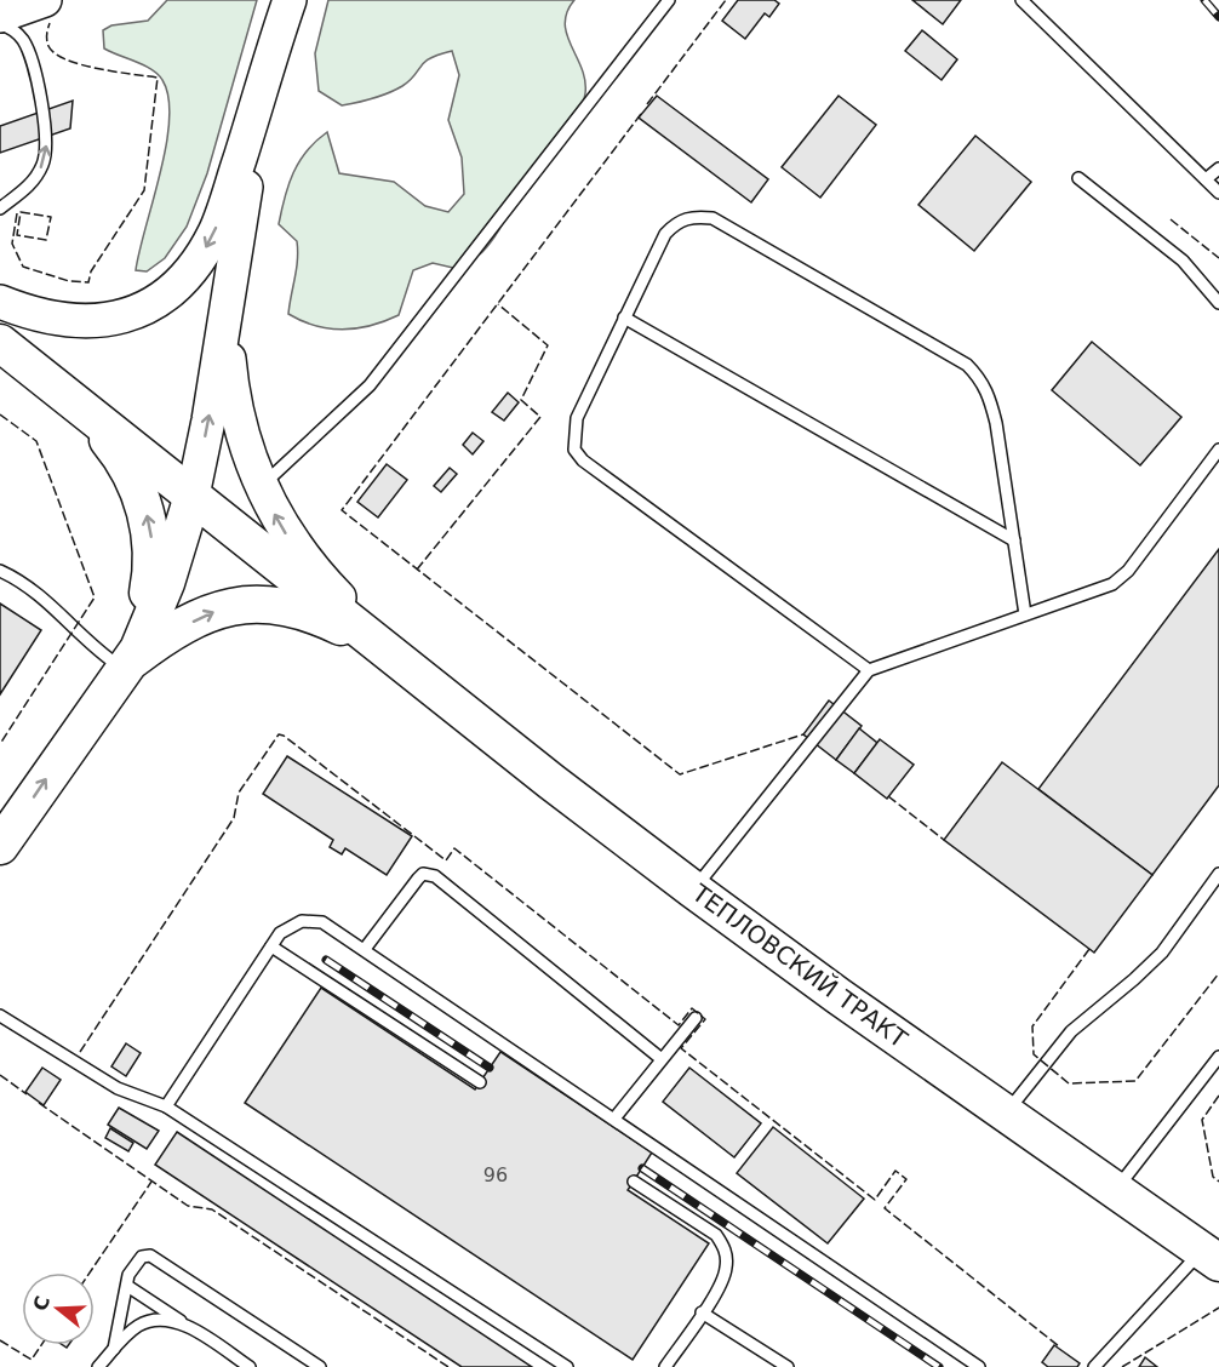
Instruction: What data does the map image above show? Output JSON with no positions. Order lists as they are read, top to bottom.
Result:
{
  "streets": {
    "main road": ["ТЕПЛОВСКИЙ ТРАКТ"]
  },
  "house_numbers": ["96"],
  "north": "left"
}
